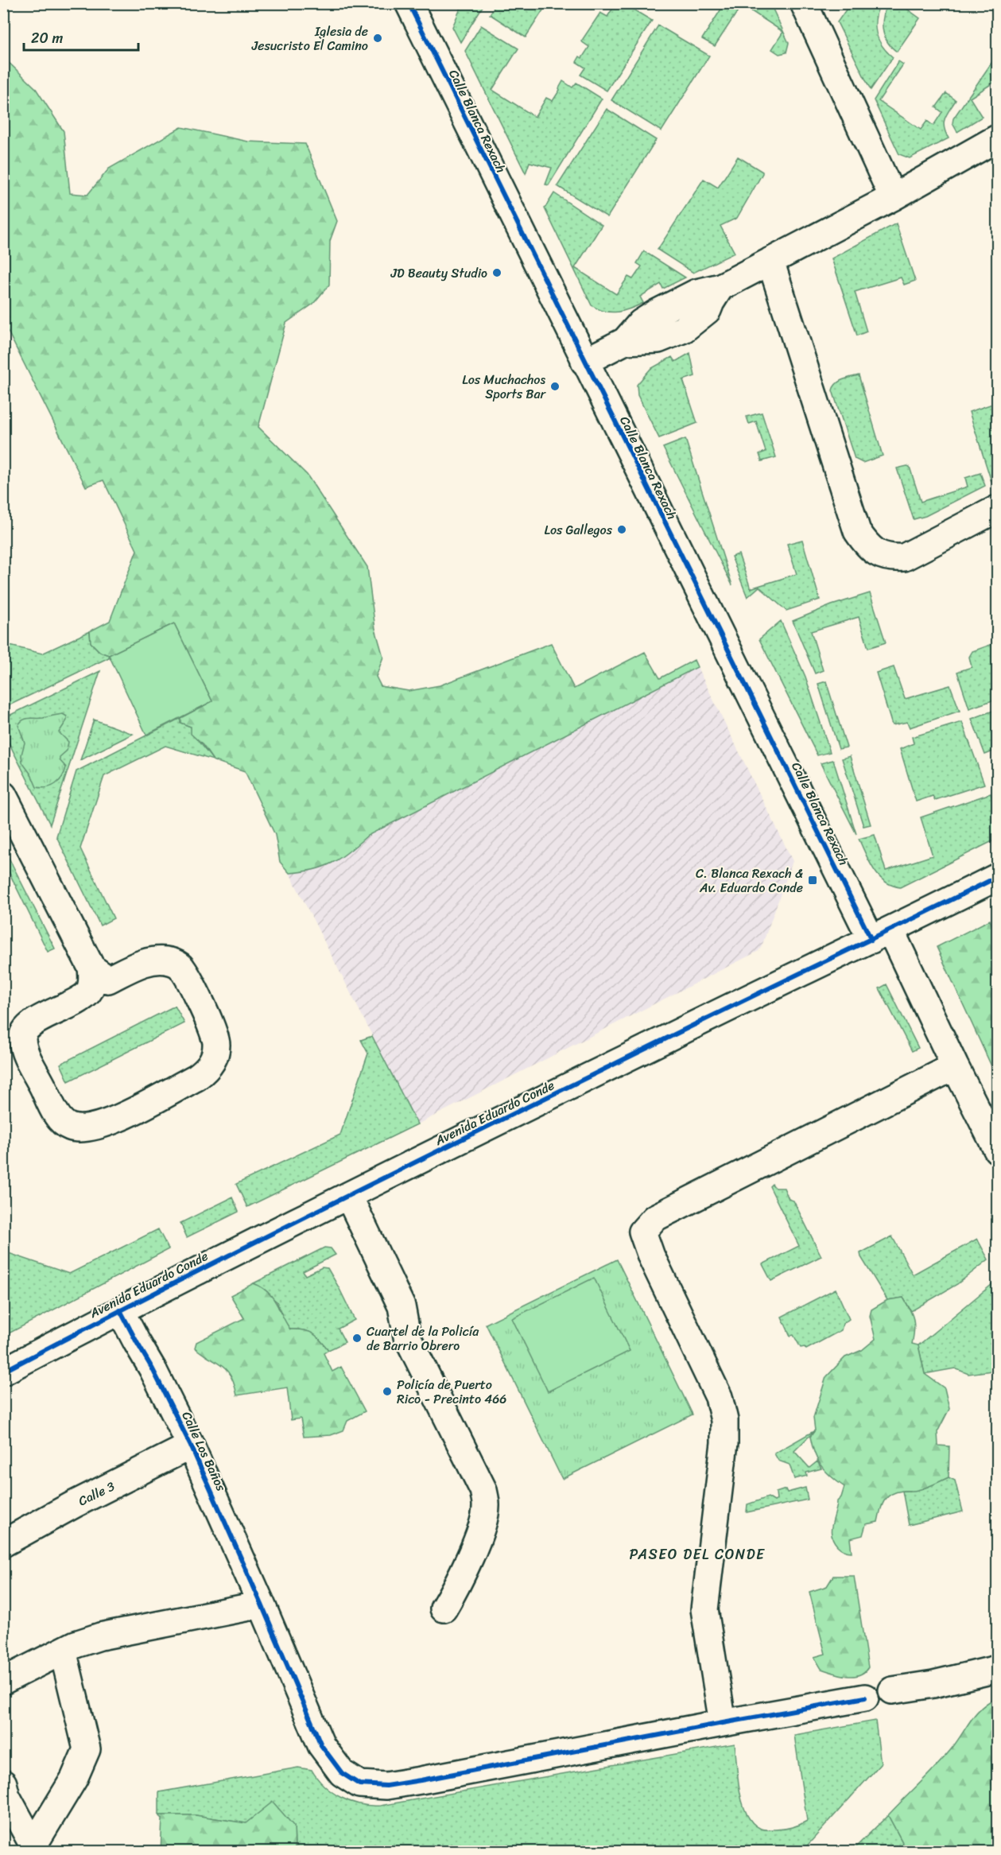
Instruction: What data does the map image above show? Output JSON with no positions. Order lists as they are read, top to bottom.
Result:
{
  "streets": {
    "street": [
      "Calle Blanca Rexach",
      "Avenida Eduardo Conde",
      "Calle Los Baños",
      "Calle 3"
    ]
  },
  "crossings": [
    ["Calle Blanca Rexach", "Avenida Eduardo Conde"],
    ["Avenida Eduardo Conde", "Calle Los Baños"],
    ["Calle Los Baños", "Calle 3"]
  ],
  "districts": ["PASEO DEL CONDE"],
  "places": {
    "other": [
      "Iglesia de Jesucristo El Camino",
      "JD Beauty Studio",
      "Los Muchachos Sports Bar",
      "Los Gallegos",
      "Cuartel de la Policía de Barrio Obrero",
      "Policía de Puerto Rico - Precinto 466"
    ],
    "transit": ["C. Blanca Rexach & Av. Eduardo Conde"]
  },
  "scale_bar": "20 m"
}
